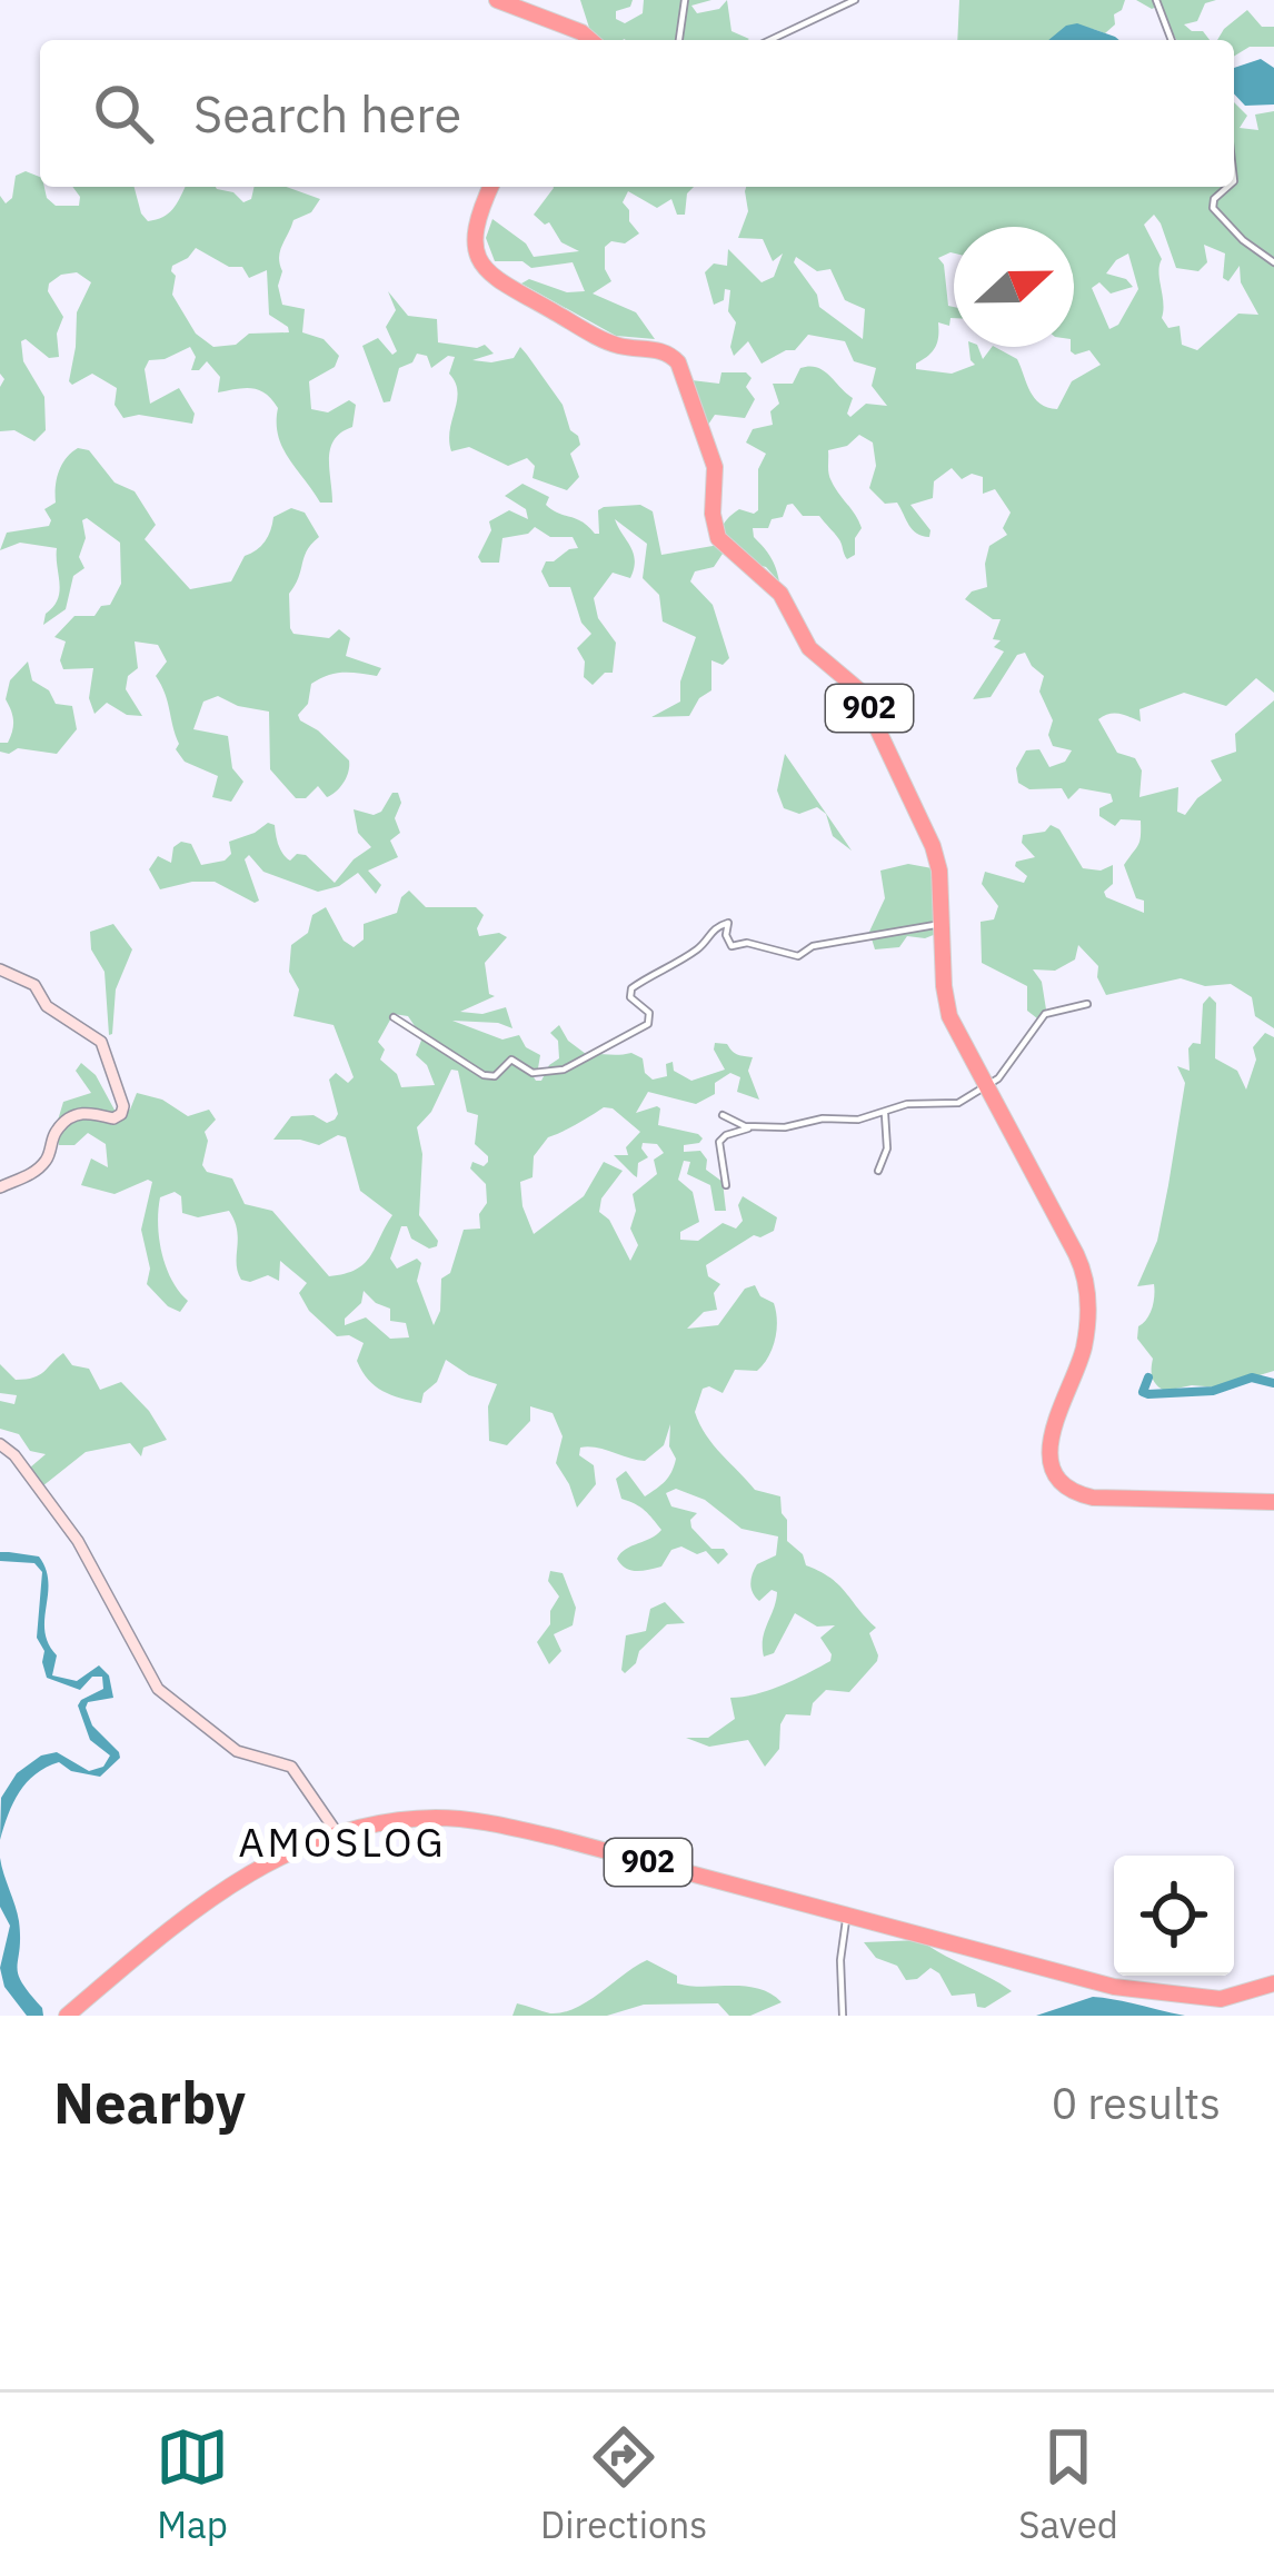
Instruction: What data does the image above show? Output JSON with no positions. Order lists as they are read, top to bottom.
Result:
{
  "streets": {
    "highway": ["902"]
  },
  "districts": ["AMOSLOG"],
  "north": "right",
  "page": {
    "search": "Search here",
    "heading": ["Nearby", "0 results"],
    "nav": ["Map", "Directions", "Saved"]
  }
}
